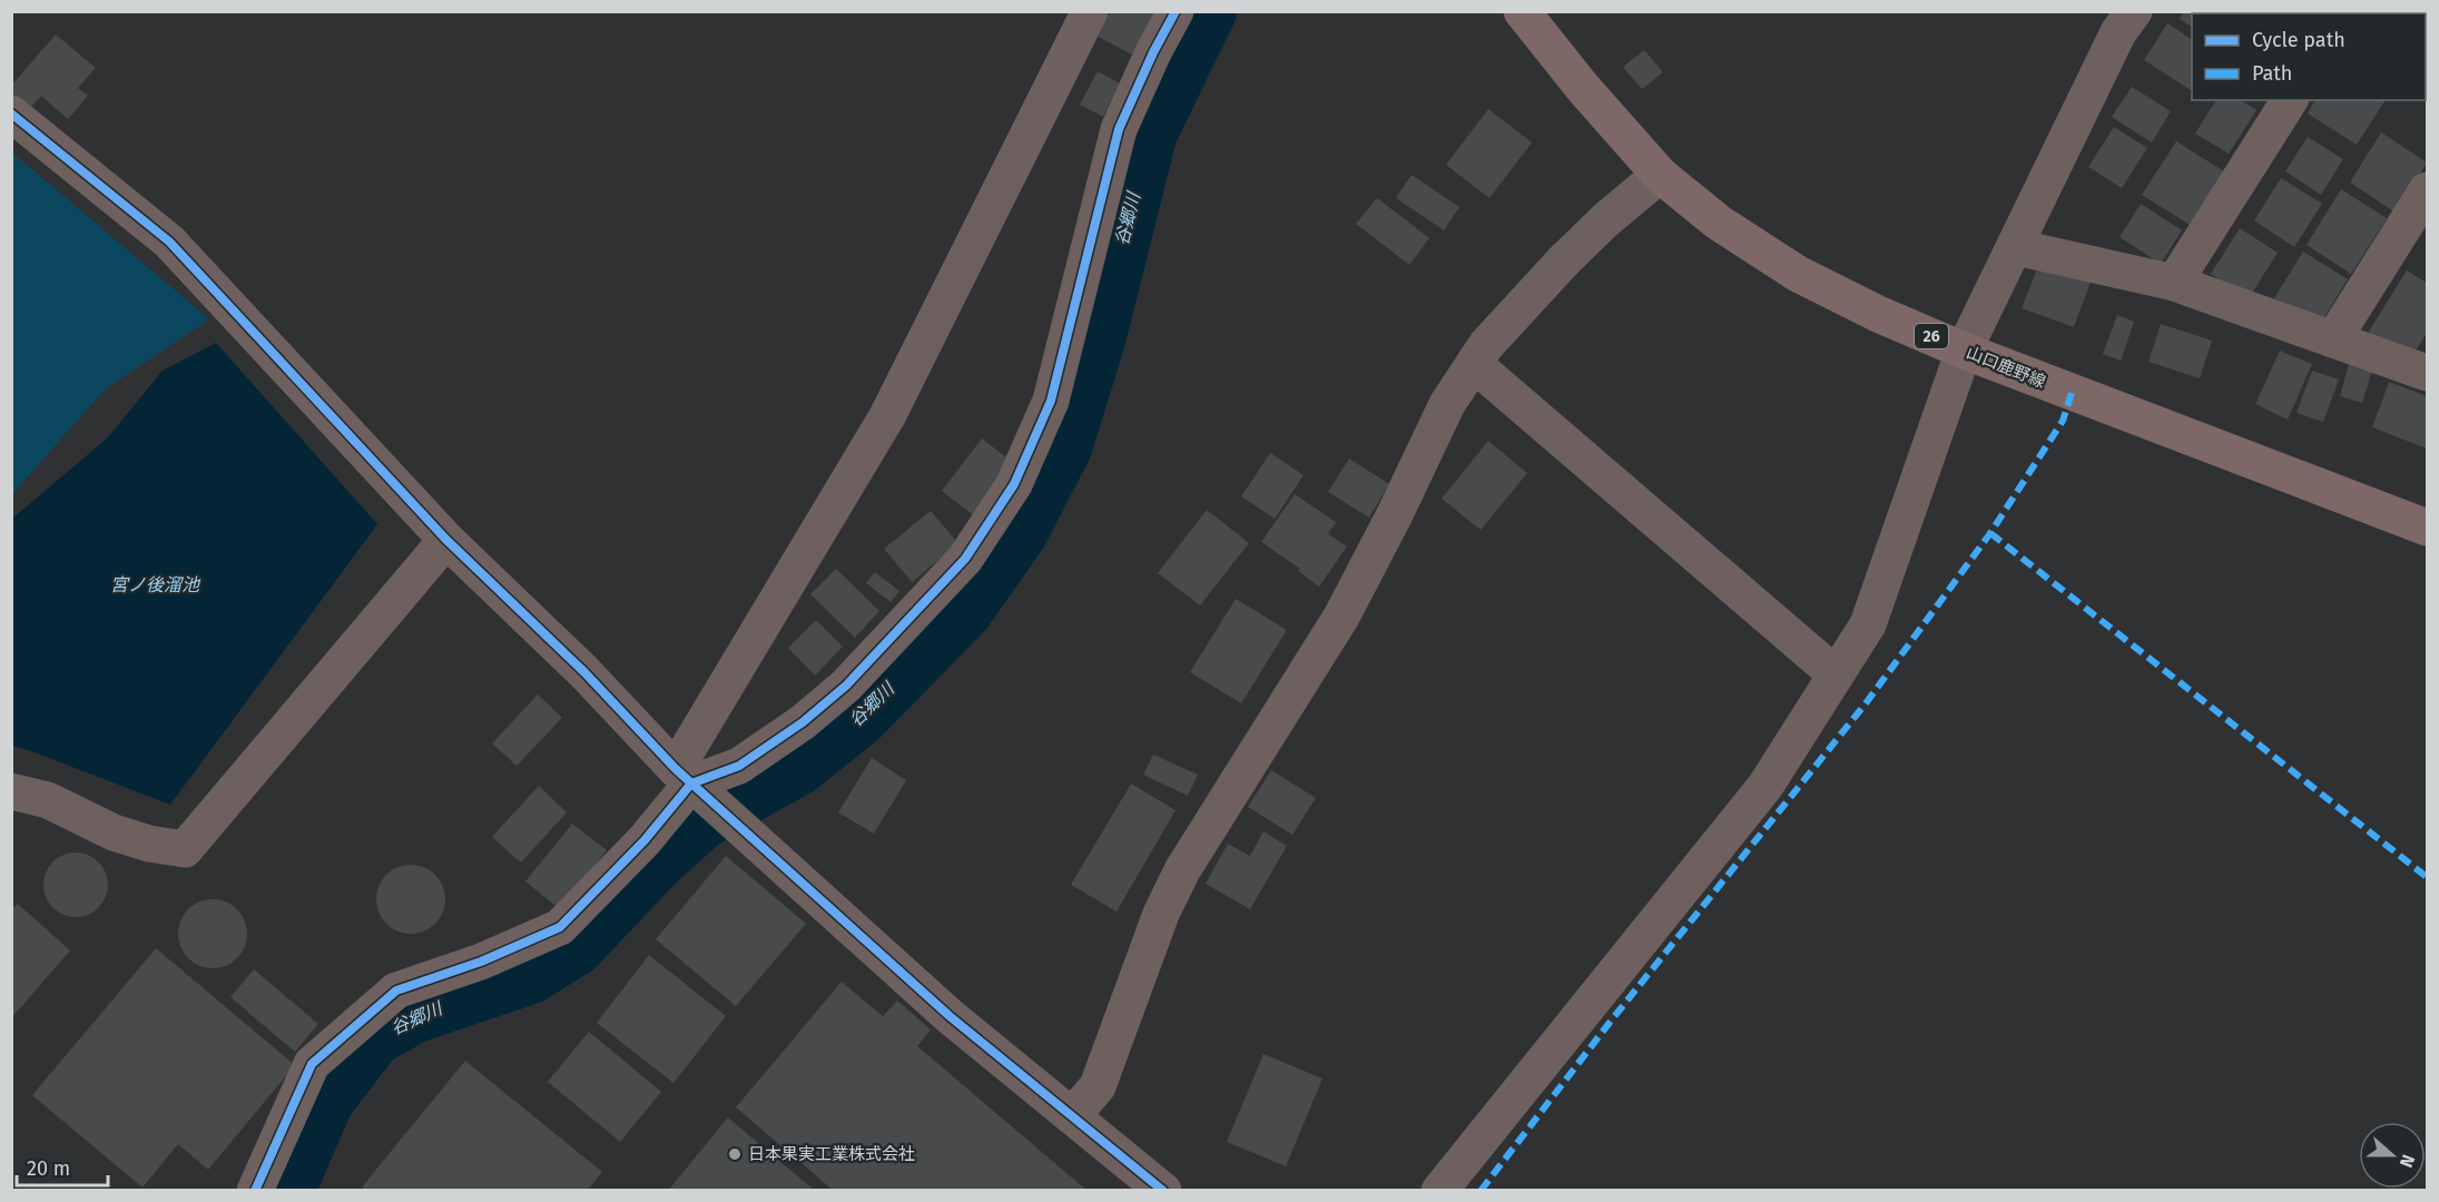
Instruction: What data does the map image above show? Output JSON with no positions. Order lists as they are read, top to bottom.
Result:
{
  "streets": {
    "main road": ["26", "山口鹿野線"]
  },
  "water": ["谷郷川", "宮ノ後溜池"],
  "places": ["日本果実工業株式会社"],
  "legend": ["Cycle path", "Path"],
  "scale_bar": "20 m",
  "north": "right"
}
